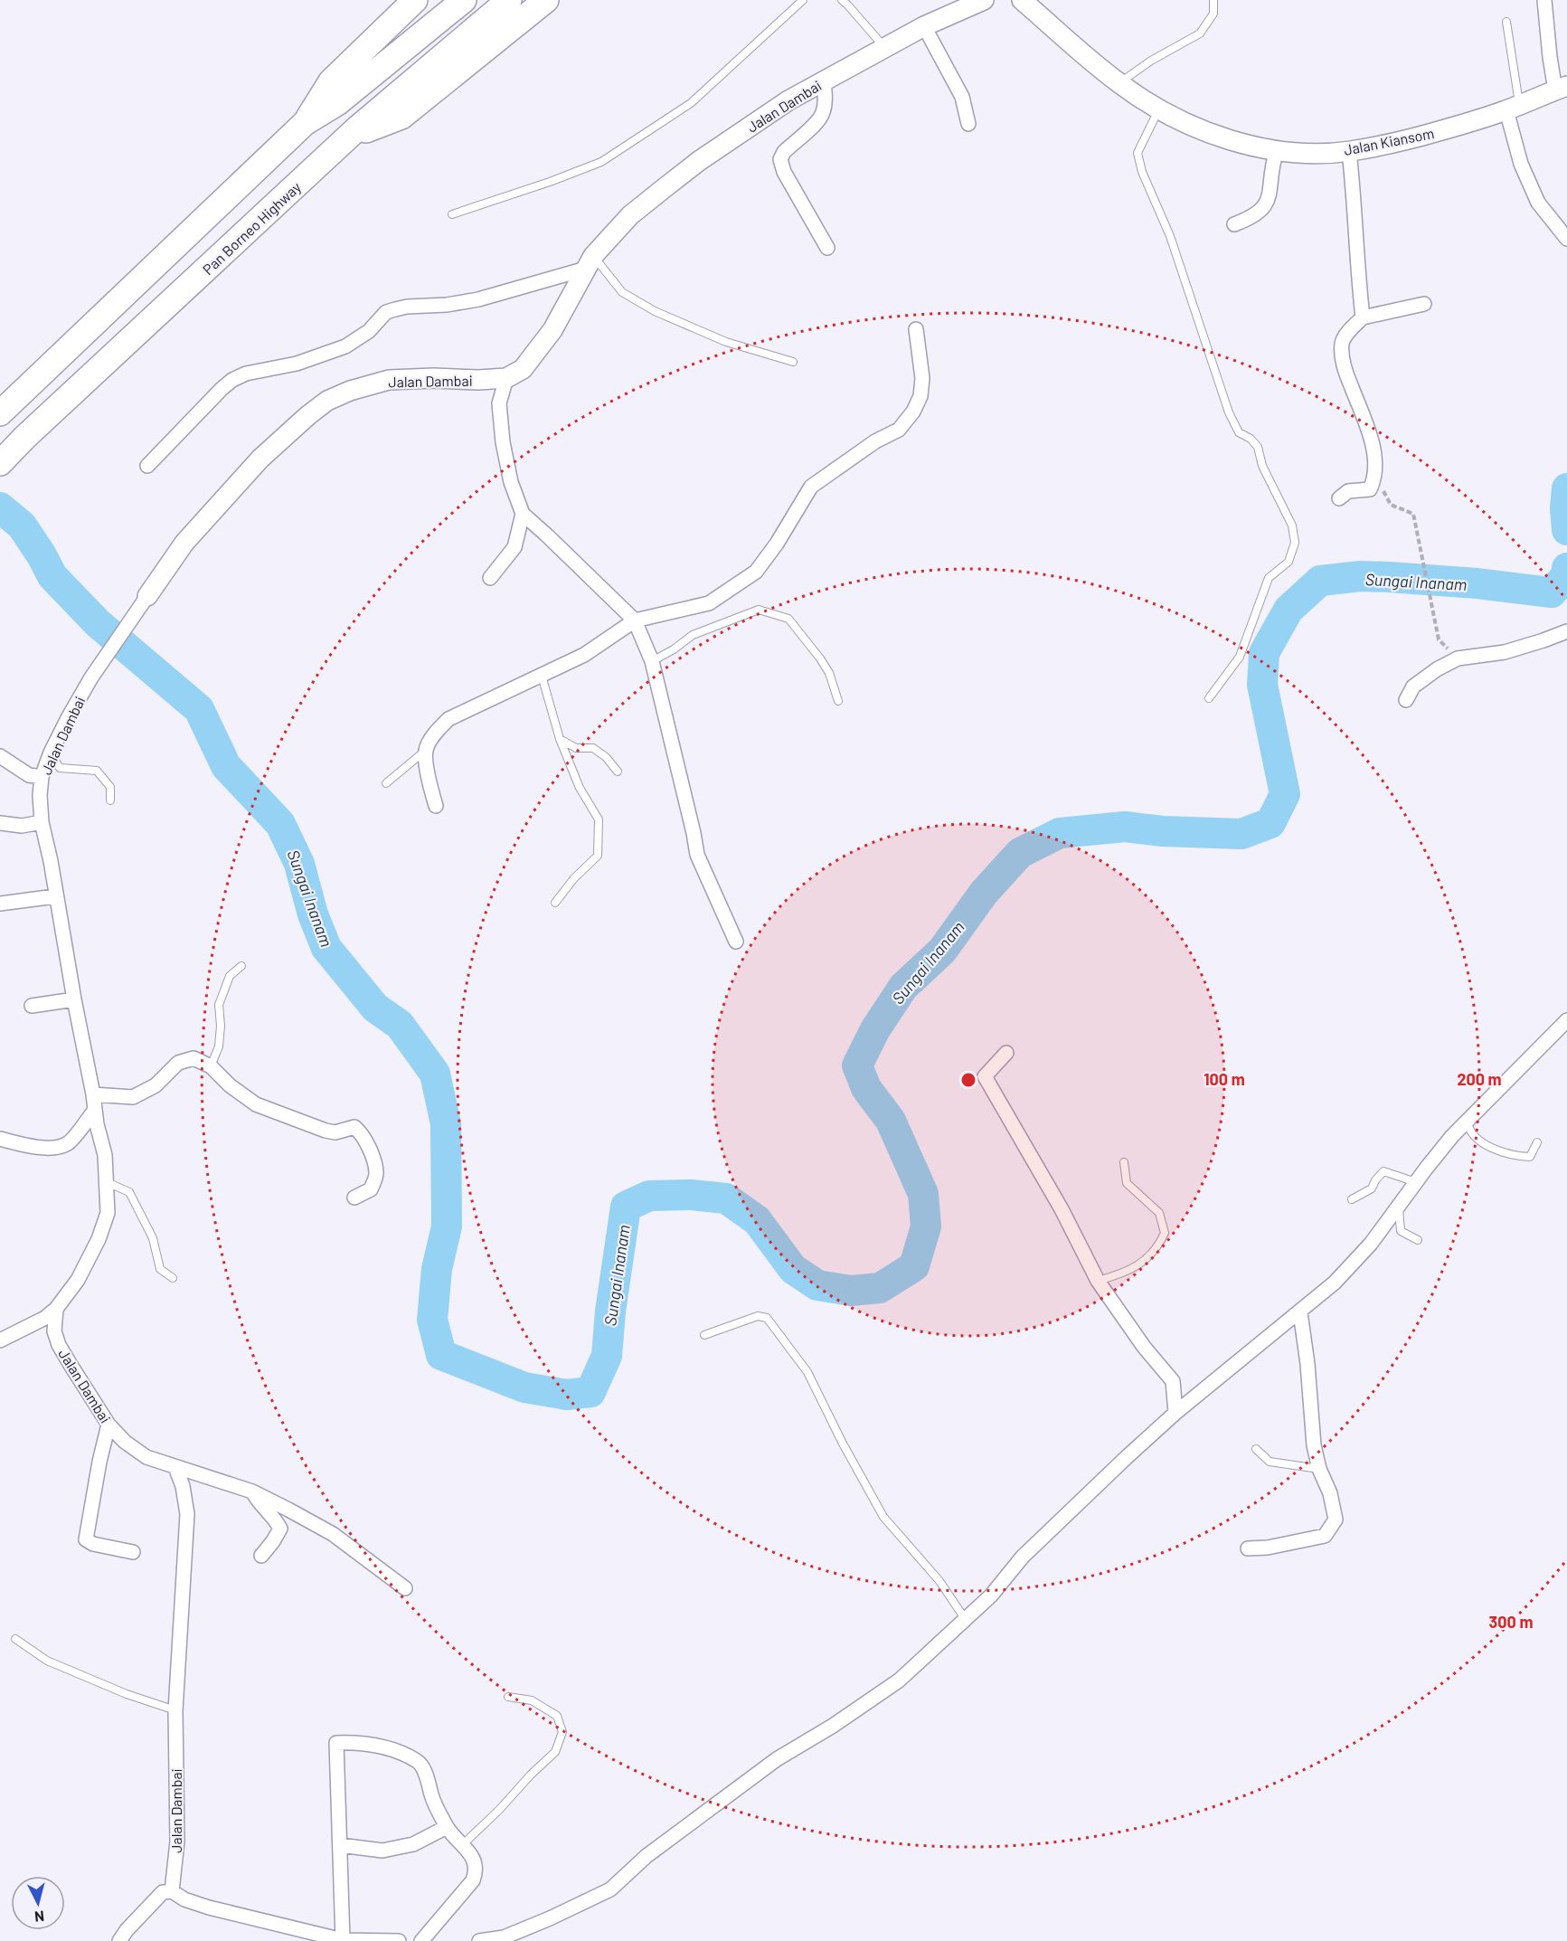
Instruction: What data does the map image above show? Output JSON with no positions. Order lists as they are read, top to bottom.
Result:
{
  "streets": {
    "highway": ["Pan Borneo Highway"],
    "street": ["Jalan Dambai", "Jalan Kiansom"]
  },
  "water": ["Sungai Inanam"],
  "north": "bottom",
  "rings": ["100 m", "200 m", "300 m"]
}
